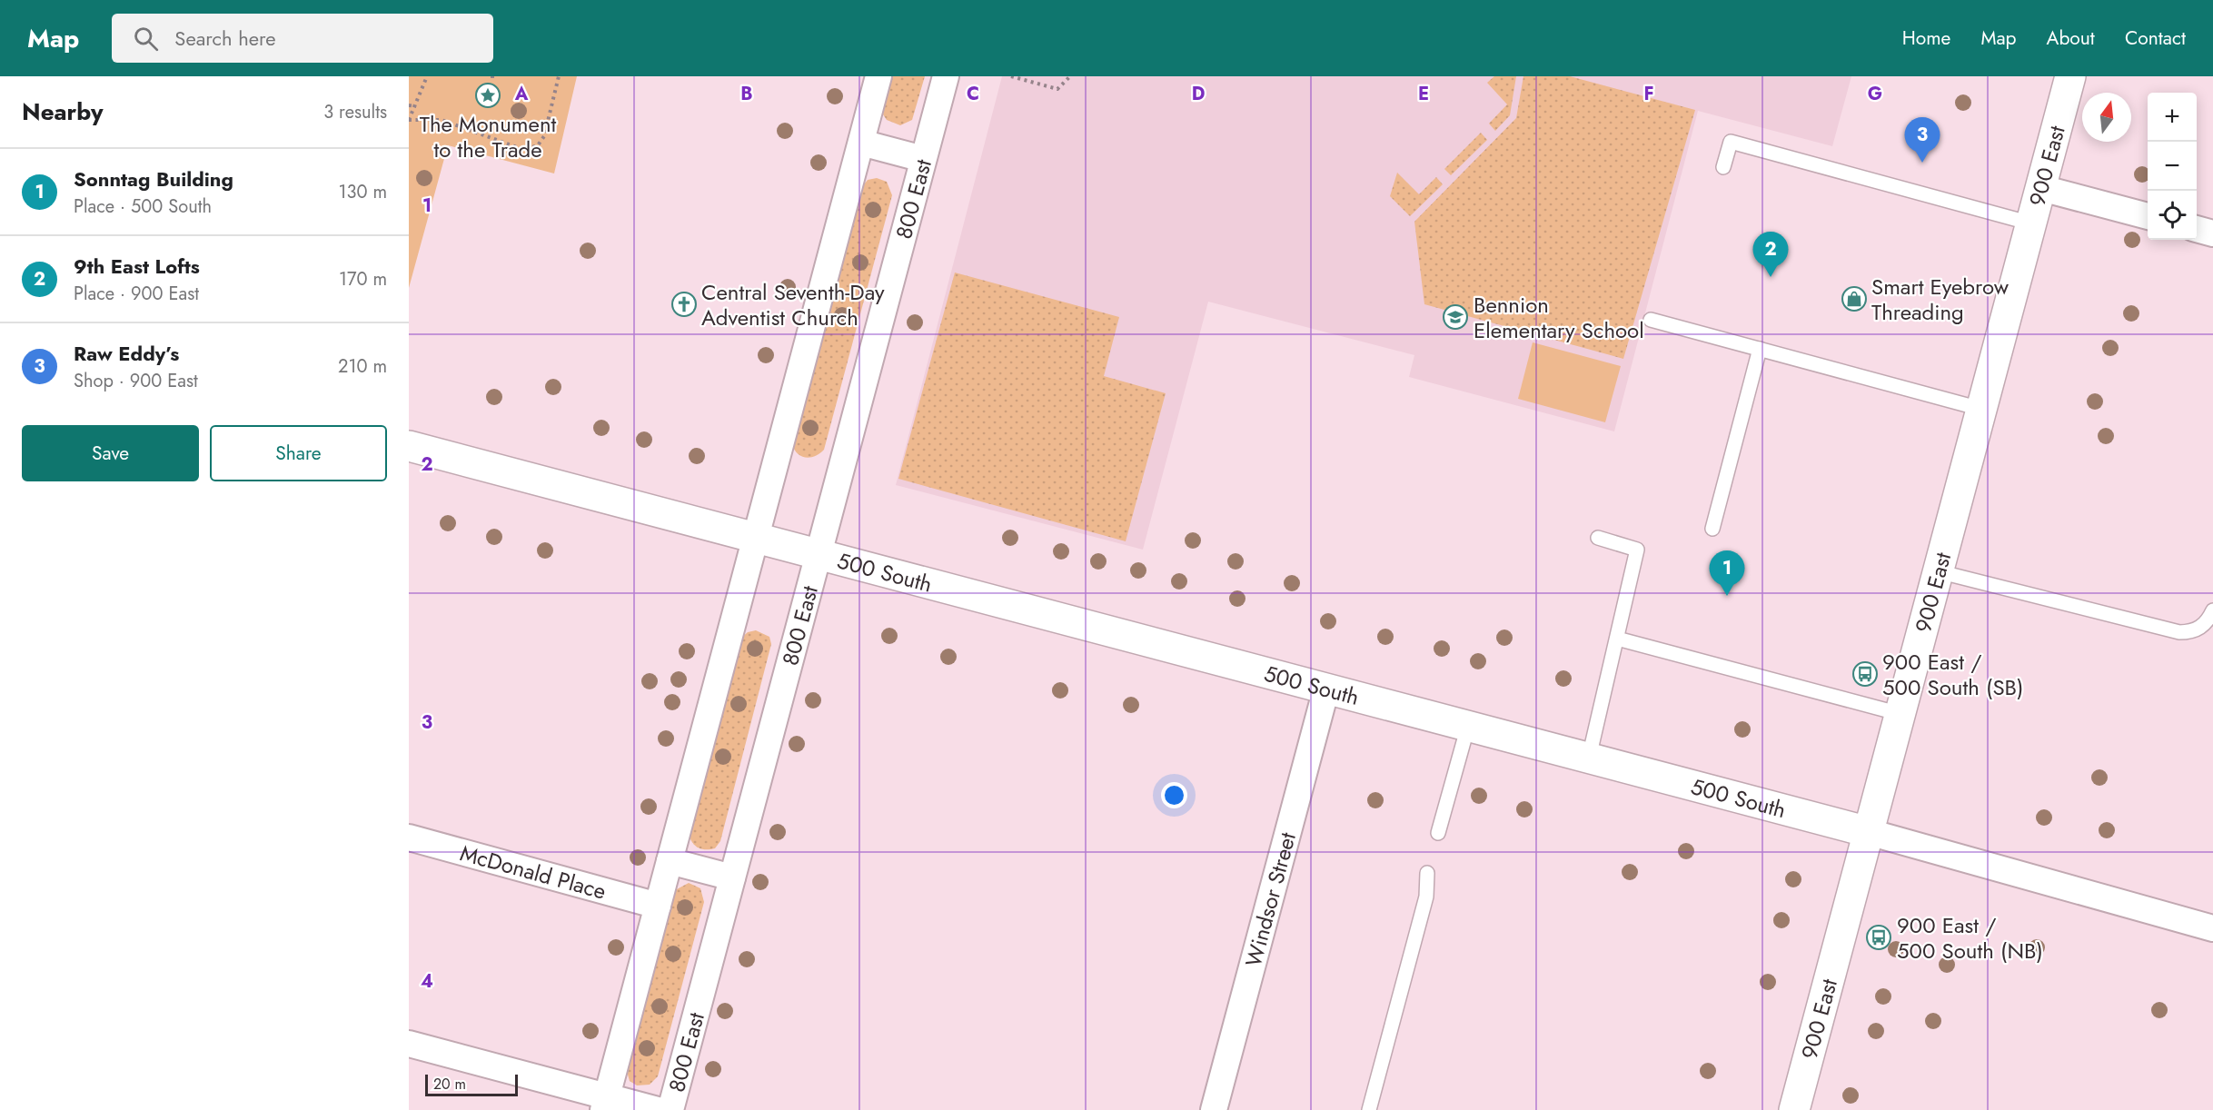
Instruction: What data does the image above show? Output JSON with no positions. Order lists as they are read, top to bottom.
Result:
{
  "streets": {
    "street": [
      "900 East",
      "800 East",
      "500 South",
      "McDonald Place",
      "Windsor Street"
    ]
  },
  "crossings": [
    ["900 East", "500 South"],
    ["800 East", "500 South"],
    ["500 South", "Windsor Street"]
  ],
  "places": {
    "place": ["The Monument to the Trade"],
    "shop": ["Smart Eyebrow Threading"],
    "church": ["Central Seventh-Day Adventist Church"],
    "school or university": ["Bennion Elementary School"],
    "bus stop": ["900 East / 500 South (SB)", "900 East / 500 South (NB)"]
  },
  "scale_bar": "20 m",
  "north": "top",
  "page": {
    "header": "Map",
    "search": "Search here",
    "nav": [
      "Home",
      "Map",
      "About",
      "Contact"
    ],
    "heading": ["Nearby", "3 results"],
    "map_buttons": ["+", "−"],
    "pins": ["3", "2", "1"],
    "list": [
      {
        "mark": "1",
        "name": "Sonntag Building",
        "note": "Place · 500 South",
        "value": "130 m"
      },
      {
        "mark": "2",
        "name": "9th East Lofts",
        "note": "Place · 900 East",
        "value": "170 m"
      },
      {
        "mark": "3",
        "name": "Raw Eddy’s",
        "note": "Shop · 900 East",
        "value": "210 m"
      }
    ],
    "buttons": ["Save", "Share"],
    "scale": "20 m"
  },
  "grid": {
    "columns": [
      "A",
      "B",
      "C",
      "D",
      "E",
      "F",
      "G"
    ],
    "rows": [
      "1",
      "2",
      "3",
      "4"
    ]
  }
}
